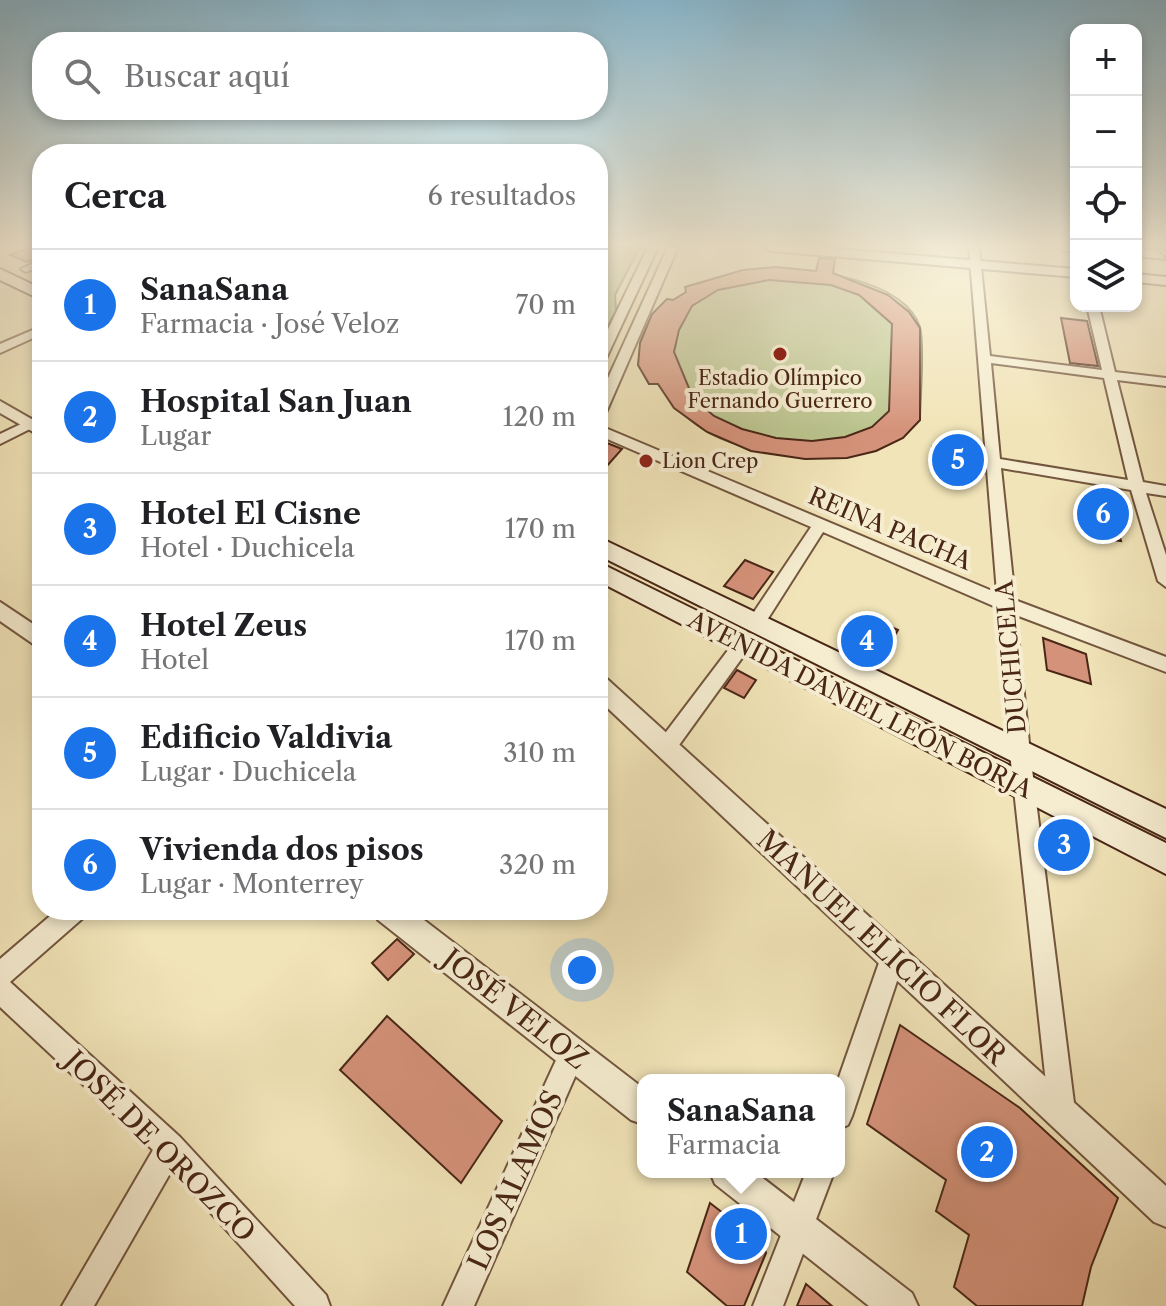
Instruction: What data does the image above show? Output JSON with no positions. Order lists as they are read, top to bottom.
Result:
{
  "streets": {
    "main road": ["AVENIDA DANIEL LEÓN BORJA"],
    "street": [
      "REINA PACHA",
      "DUCHICELA",
      "MANUEL ELICIO FLOR",
      "JOSÉ VELOZ",
      "JOSÉ DE OROZCO",
      "LOS ALAMOS"
    ]
  },
  "crossings": [
    ["REINA PACHA", "DUCHICELA"],
    ["DUCHICELA", "AVENIDA DANIEL LEÓN BORJA"],
    ["DUCHICELA", "MANUEL ELICIO FLOR"],
    ["JOSÉ VELOZ", "LOS ALAMOS"]
  ],
  "places": ["Estadio Olímpico Fernando Guerrero", "Lion Crep"],
  "page": {
    "map_buttons": ["+", "−"],
    "search": "Buscar aquí",
    "heading": ["Cerca", "6 resultados"],
    "list": [
      {
        "mark": "1",
        "name": "SanaSana",
        "note": "Farmacia · José Veloz",
        "value": "70 m"
      },
      {
        "mark": "2",
        "name": "Hospital San Juan",
        "note": "Lugar",
        "value": "120 m"
      },
      {
        "mark": "3",
        "name": "Hotel El Cisne",
        "note": "Hotel · Duchicela",
        "value": "170 m"
      },
      {
        "mark": "4",
        "name": "Hotel Zeus",
        "note": "Hotel",
        "value": "170 m"
      },
      {
        "mark": "5",
        "name": "Edificio Valdivia",
        "note": "Lugar · Duchicela",
        "value": "310 m"
      },
      {
        "mark": "6",
        "name": "Vivienda dos pisos",
        "note": "Lugar · Monterrey",
        "value": "320 m"
      }
    ],
    "pins": [
      "5",
      "6",
      "4",
      "3",
      "2",
      "1"
    ],
    "popup": ["SanaSana", "Farmacia"]
  }
}
